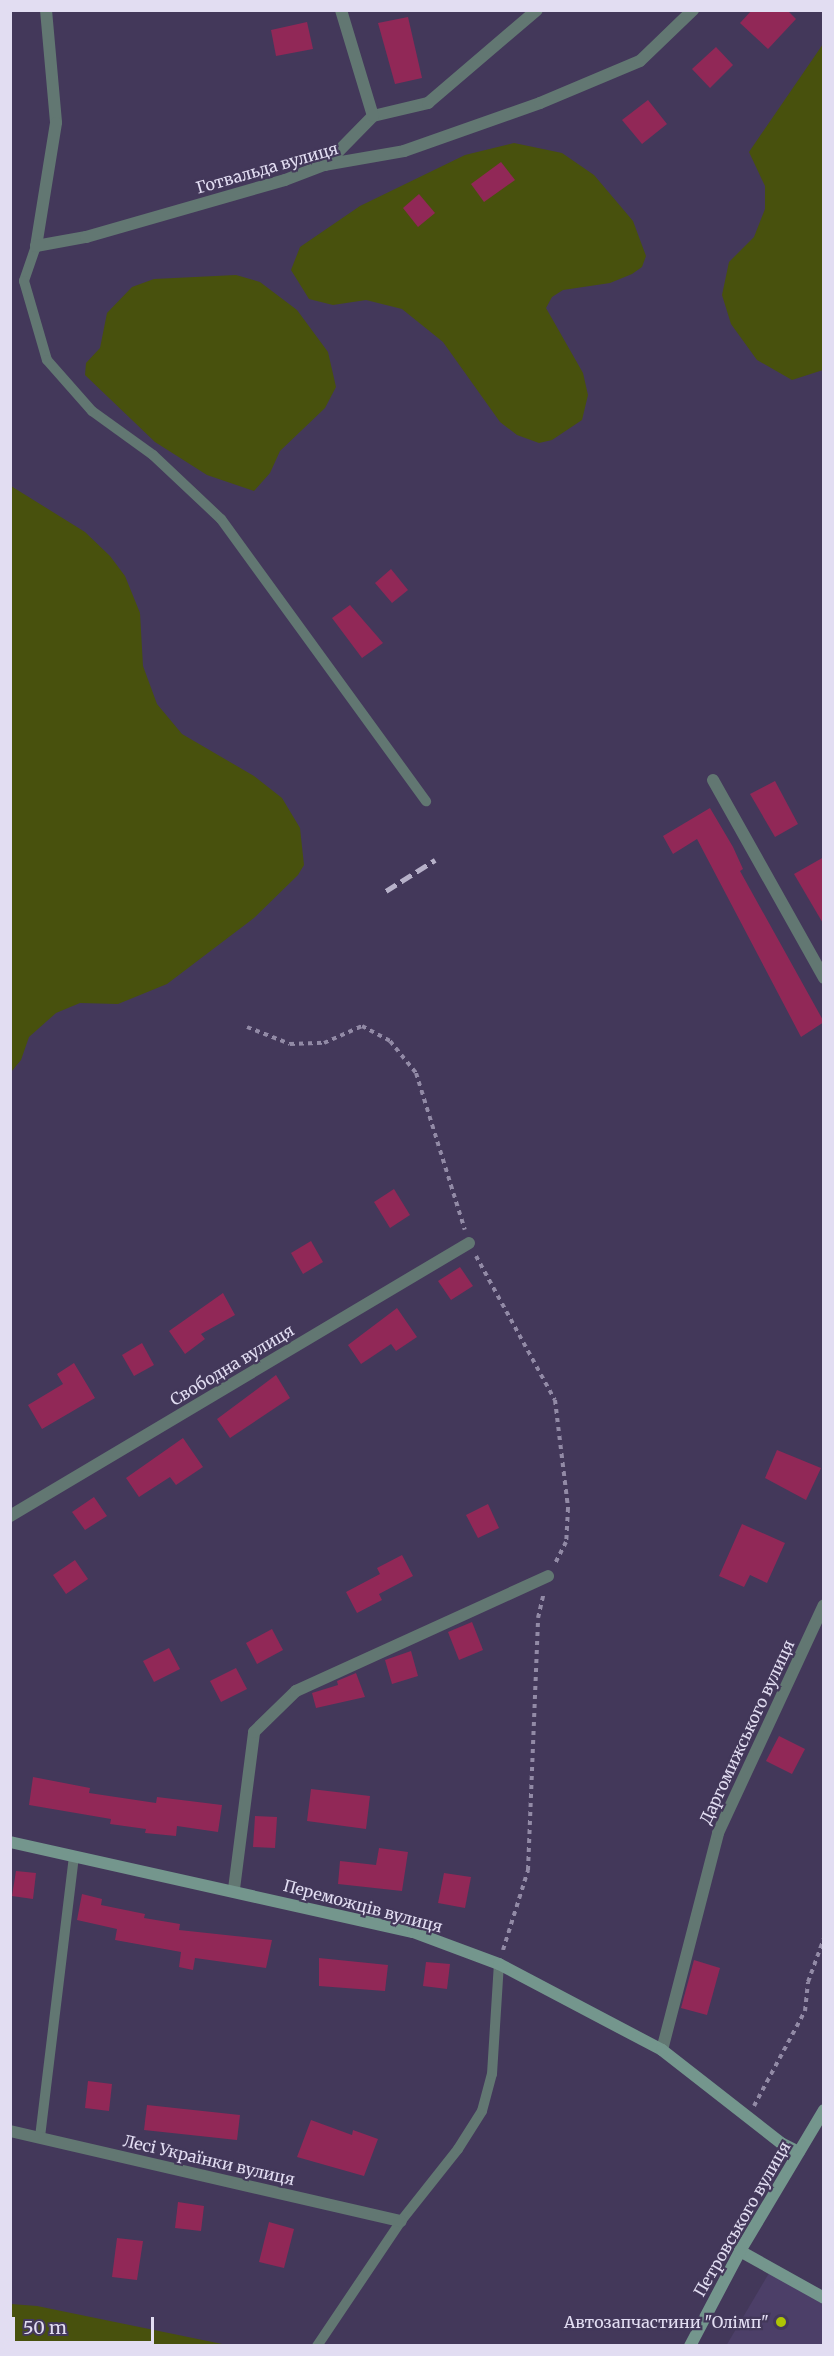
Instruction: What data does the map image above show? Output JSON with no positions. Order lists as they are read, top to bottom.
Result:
{
  "streets": {
    "main road": ["Переможців вулиця", "Петровського вулиця"],
    "street": [
      "Готвальда вулиця",
      "Свободна вулиця",
      "Даргомижського вулиця",
      "Лесі Українки вулиця"
    ]
  },
  "crossings": [
    ["Даргомижського вулиця", "Переможців вулиця"],
    ["Переможців вулиця", "Петровського вулиця"]
  ],
  "places": ["Автозапчастини \"Олімп\""],
  "scale_bar": "50 m"
}
